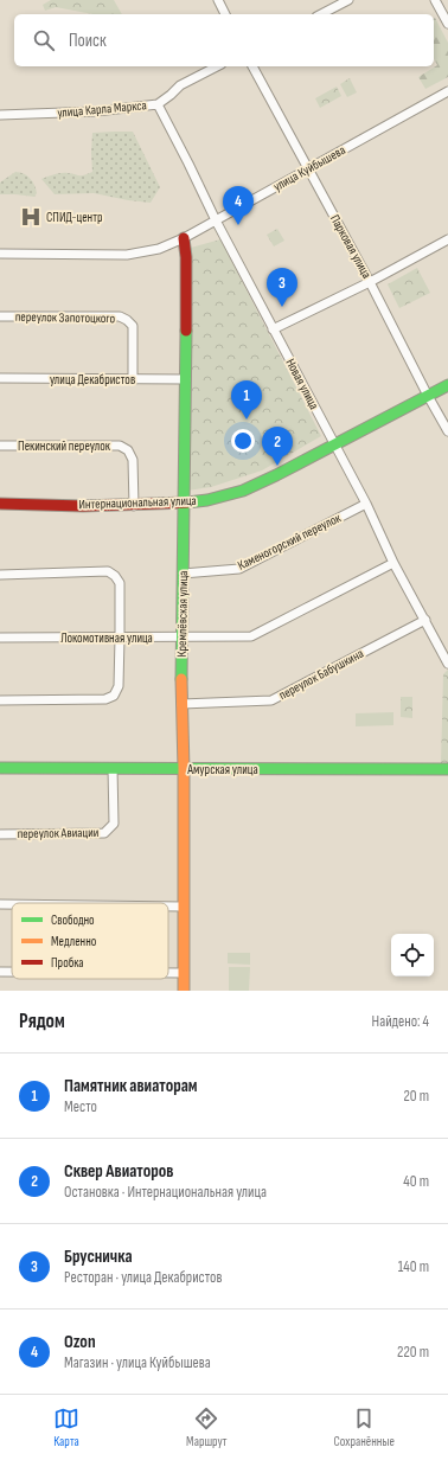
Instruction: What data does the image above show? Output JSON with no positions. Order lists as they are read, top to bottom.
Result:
{
  "streets": {
    "street": [
      "улица Карла Маркса",
      "улица Куйбышева",
      "Парковая улица",
      "переулок Запотоцкого",
      "улица Декабристов",
      "Новая улица",
      "Пекинский переулок",
      "Интернациональная улица",
      "Каменогорский переулок",
      "Кремлёвская улица",
      "Локомотивная улица",
      "переулок Бабушкина",
      "Амурская улица",
      "переулок Авиации"
    ]
  },
  "crossings": [
    ["улица Карла Маркса", "Новая улица"],
    ["улица Куйбышева", "Парковая улица"],
    ["улица Куйбышева", "Новая улица"],
    ["улица Куйбышева", "Кремлёвская улица"],
    ["Парковая улица", "Интернациональная улица"],
    ["переулок Запотоцкого", "улица Декабристов"],
    ["улица Декабристов", "Кремлёвская улица"],
    ["Новая улица", "Интернациональная улица"],
    ["Новая улица", "Каменогорский переулок"],
    ["Новая улица", "Локомотивная улица"],
    ["Новая улица", "переулок Бабушкина"],
    ["Пекинский переулок", "Интернациональная улица"],
    ["Интернациональная улица", "Кремлёвская улица"],
    ["Каменогорский переулок", "Кремлёвская улица"],
    ["Кремлёвская улица", "Локомотивная улица"],
    ["Кремлёвская улица", "переулок Бабушкина"],
    ["Кремлёвская улица", "Амурская улица"],
    ["Амурская улица", "переулок Авиации"]
  ],
  "places": {
    "hospital": ["СПИД-центр"]
  },
  "legend": ["Свободно", "Медленно", "Пробка"],
  "page": {
    "search": "Поиск",
    "pins": [
      "4",
      "3",
      "1",
      "2"
    ],
    "heading": ["Рядом", "Найдено: 4"],
    "list": [
      {
        "mark": "1",
        "name": "Памятник авиаторам",
        "note": "Место",
        "value": "20 m"
      },
      {
        "mark": "2",
        "name": "Сквер Авиаторов",
        "note": "Остановка · Интернациональная улица",
        "value": "40 m"
      },
      {
        "mark": "3",
        "name": "Брусничка",
        "note": "Ресторан · улица Декабристов",
        "value": "140 m"
      },
      {
        "mark": "4",
        "name": "Ozon",
        "note": "Магазин · улица Куйбышева",
        "value": "220 m"
      }
    ],
    "nav": ["Карта", "Маршрут", "Сохранённые"]
  }
}
